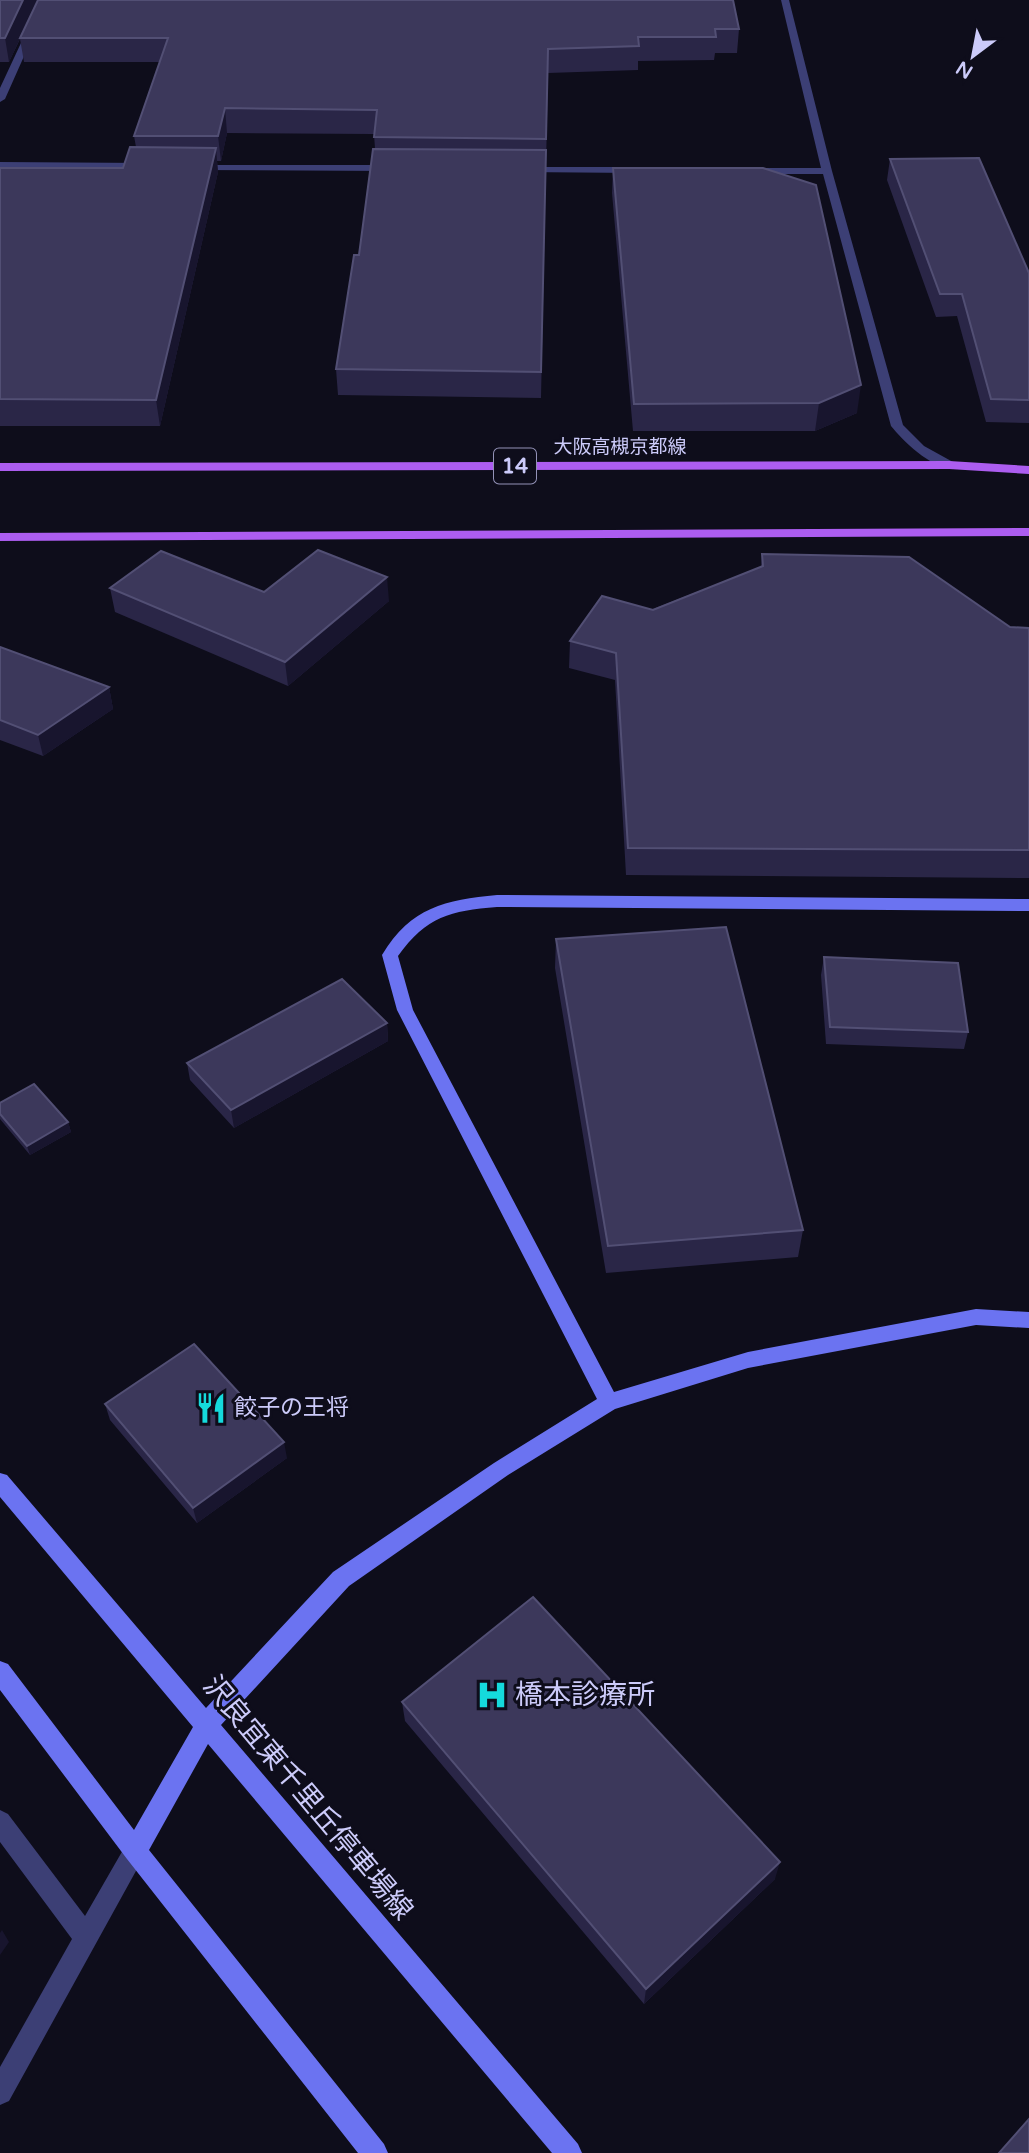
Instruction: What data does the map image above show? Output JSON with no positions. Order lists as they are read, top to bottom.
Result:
{
  "streets": {
    "main road": ["大阪高槻京都線", "14"],
    "street": ["沢良宜東千里丘停車場線"]
  },
  "places": {
    "restaurant": ["餃子の王将"],
    "hospital": ["橋本診療所"]
  },
  "north": "bottom left"
}
